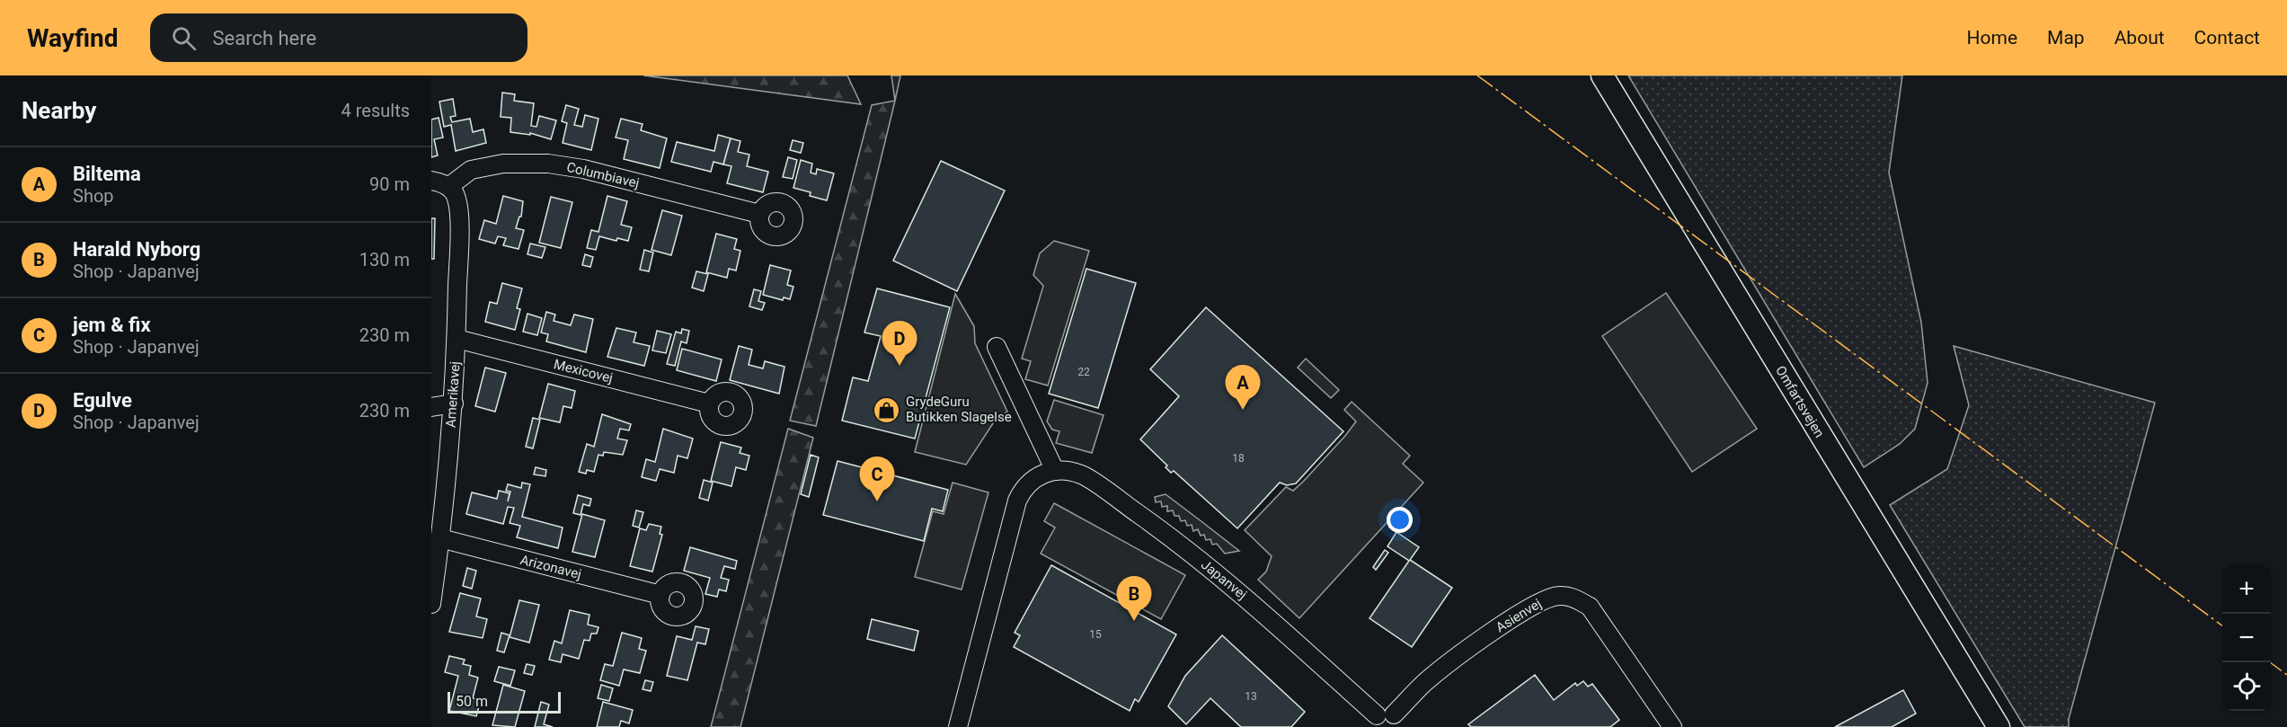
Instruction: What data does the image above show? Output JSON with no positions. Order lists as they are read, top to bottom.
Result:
{
  "streets": {
    "main road": ["Omfartsvejen"],
    "street": [
      "Columbiavej",
      "Mexicovej",
      "Amerikavej",
      "Arizonavej",
      "Japanvej",
      "Asienvej"
    ]
  },
  "crossings": [
    ["Columbiavej", "Amerikavej"],
    ["Mexicovej", "Amerikavej"],
    ["Amerikavej", "Arizonavej"],
    ["Japanvej", "Asienvej"]
  ],
  "places": {
    "shop": ["GrydeGuru Butikken Slagelse"]
  },
  "house_numbers": [
    "22",
    "18",
    "15",
    "13"
  ],
  "scale_bar": "50 m",
  "page": {
    "header": "Wayfind",
    "search": "Search here",
    "nav": [
      "Home",
      "Map",
      "About",
      "Contact"
    ],
    "heading": ["Nearby", "4 results"],
    "list": [
      {
        "mark": "A",
        "name": "Biltema",
        "note": "Shop",
        "value": "90 m"
      },
      {
        "mark": "B",
        "name": "Harald Nyborg",
        "note": "Shop · Japanvej",
        "value": "130 m"
      },
      {
        "mark": "C",
        "name": "jem & fix",
        "note": "Shop · Japanvej",
        "value": "230 m"
      },
      {
        "mark": "D",
        "name": "Egulve",
        "note": "Shop · Japanvej",
        "value": "230 m"
      }
    ],
    "pins": [
      "D",
      "A",
      "C",
      "B"
    ],
    "map_buttons": ["+", "−"],
    "scale": "50 m"
  }
}
